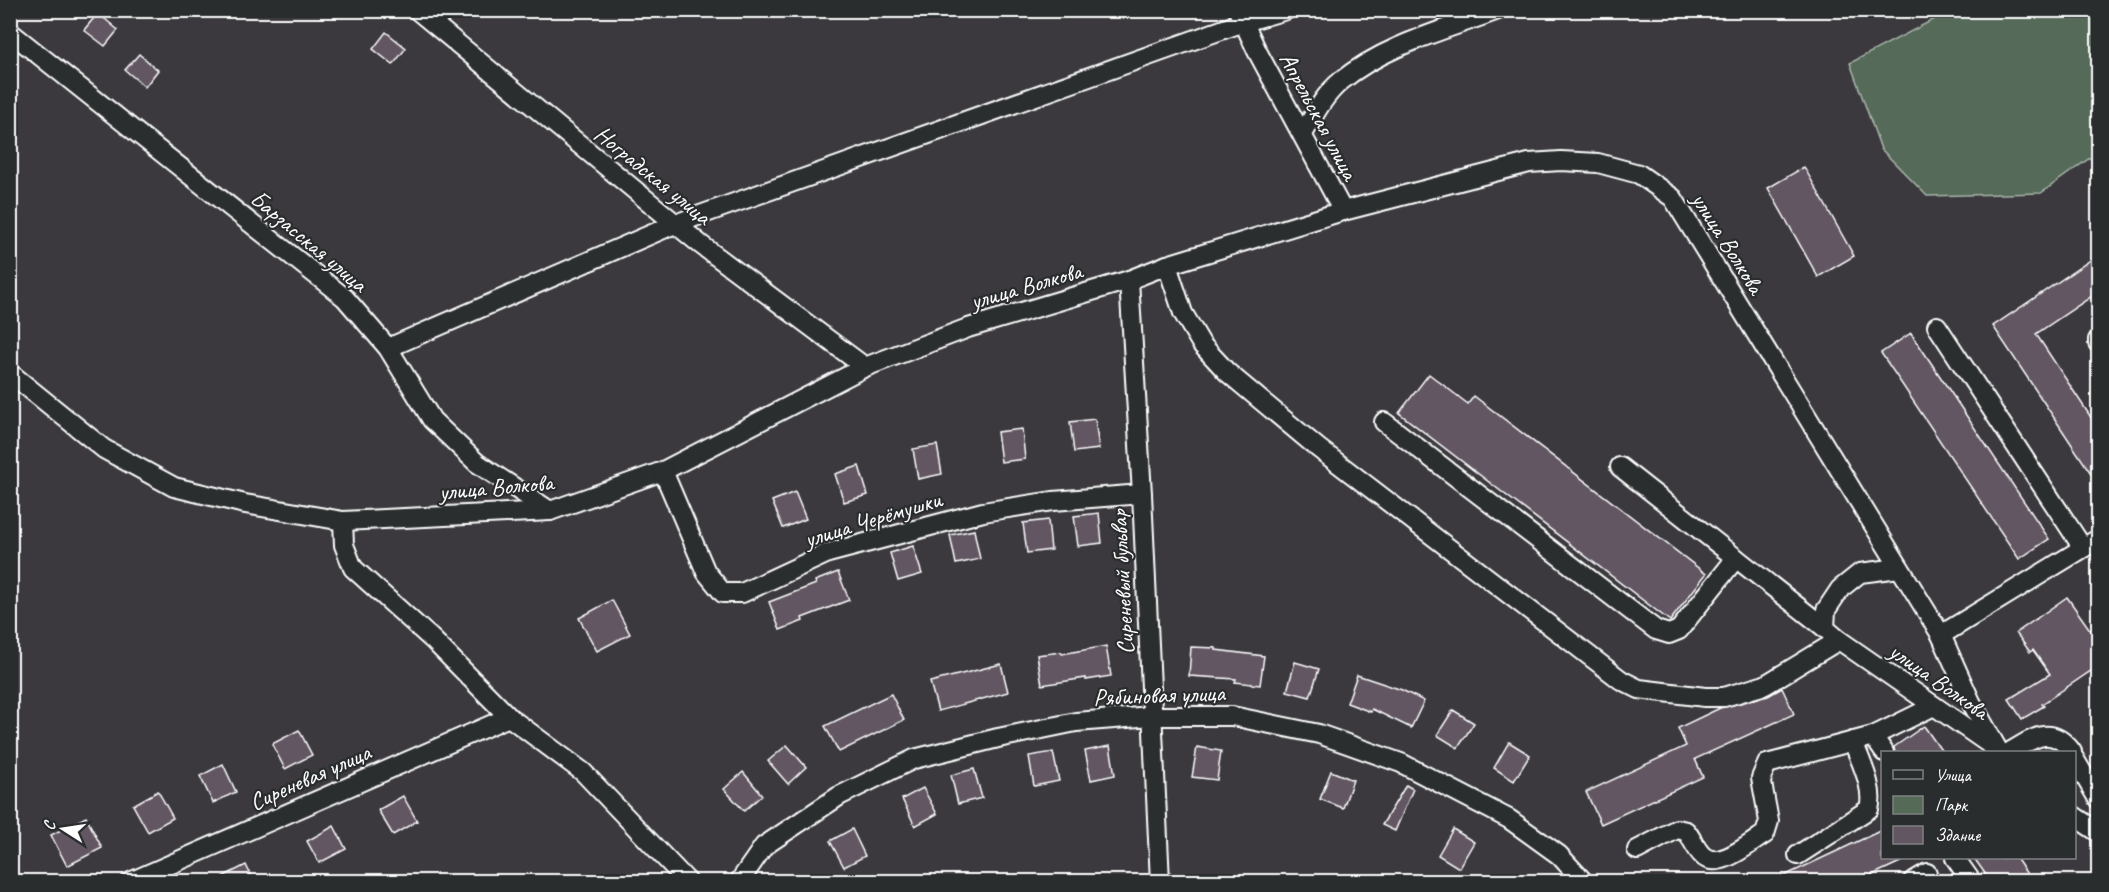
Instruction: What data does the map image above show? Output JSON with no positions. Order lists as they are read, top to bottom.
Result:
{
  "streets": {
    "street": [
      "Апрельская улица",
      "Ноградская улица",
      "Барзасская улица",
      "улица Волкова",
      "улица Черёмушки",
      "Сиреневый бульвар",
      "Рябиновая улица",
      "Сиреневая улица"
    ]
  },
  "crossings": [
    ["Апрельская улица", "улица Волкова"],
    ["Ноградская улица", "улица Волкова"],
    ["Барзасская улица", "улица Волкова"],
    ["улица Волкова", "улица Черёмушки"],
    ["улица Волкова", "Сиреневый бульвар"],
    ["улица Черёмушки", "Сиреневый бульвар"],
    ["Сиреневый бульвар", "Рябиновая улица"]
  ],
  "legend": ["Улица", "Парк", "Здание"],
  "north": "left"
}
